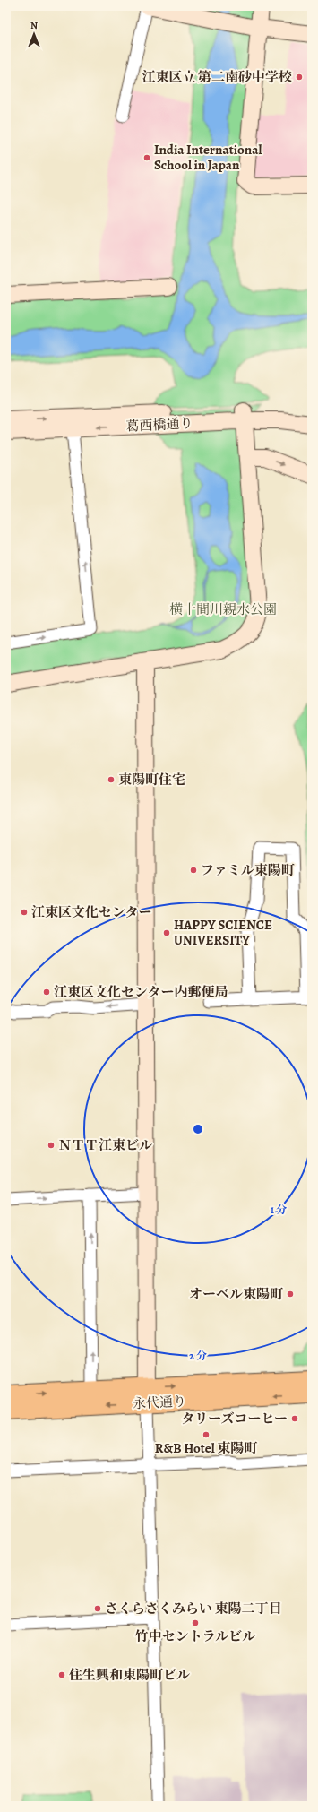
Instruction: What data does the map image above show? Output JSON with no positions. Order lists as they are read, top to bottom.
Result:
{
  "streets": {
    "main road": ["永代通り"],
    "street": ["葛西橋通り"]
  },
  "parks": ["横十間川親水公園"],
  "places": [
    "江東区立 第二南砂中学校",
    "India International School in Japan",
    "東陽町住宅",
    "ファミル東陽町",
    "江東区文化センター",
    "HAPPY SCIENCE UNIVERSITY",
    "江東区文化センター内郵便局",
    "ＮＴＴ江東ビル",
    "オーベル東陽町",
    "タリーズコーヒー",
    "R&B Hotel 東陽町",
    "さくらさくみらい 東陽二丁目",
    "竹中セントラルビル",
    "住生興和東陽町ビル"
  ],
  "north": "top",
  "rings": ["1 分", "2 分"]
}
